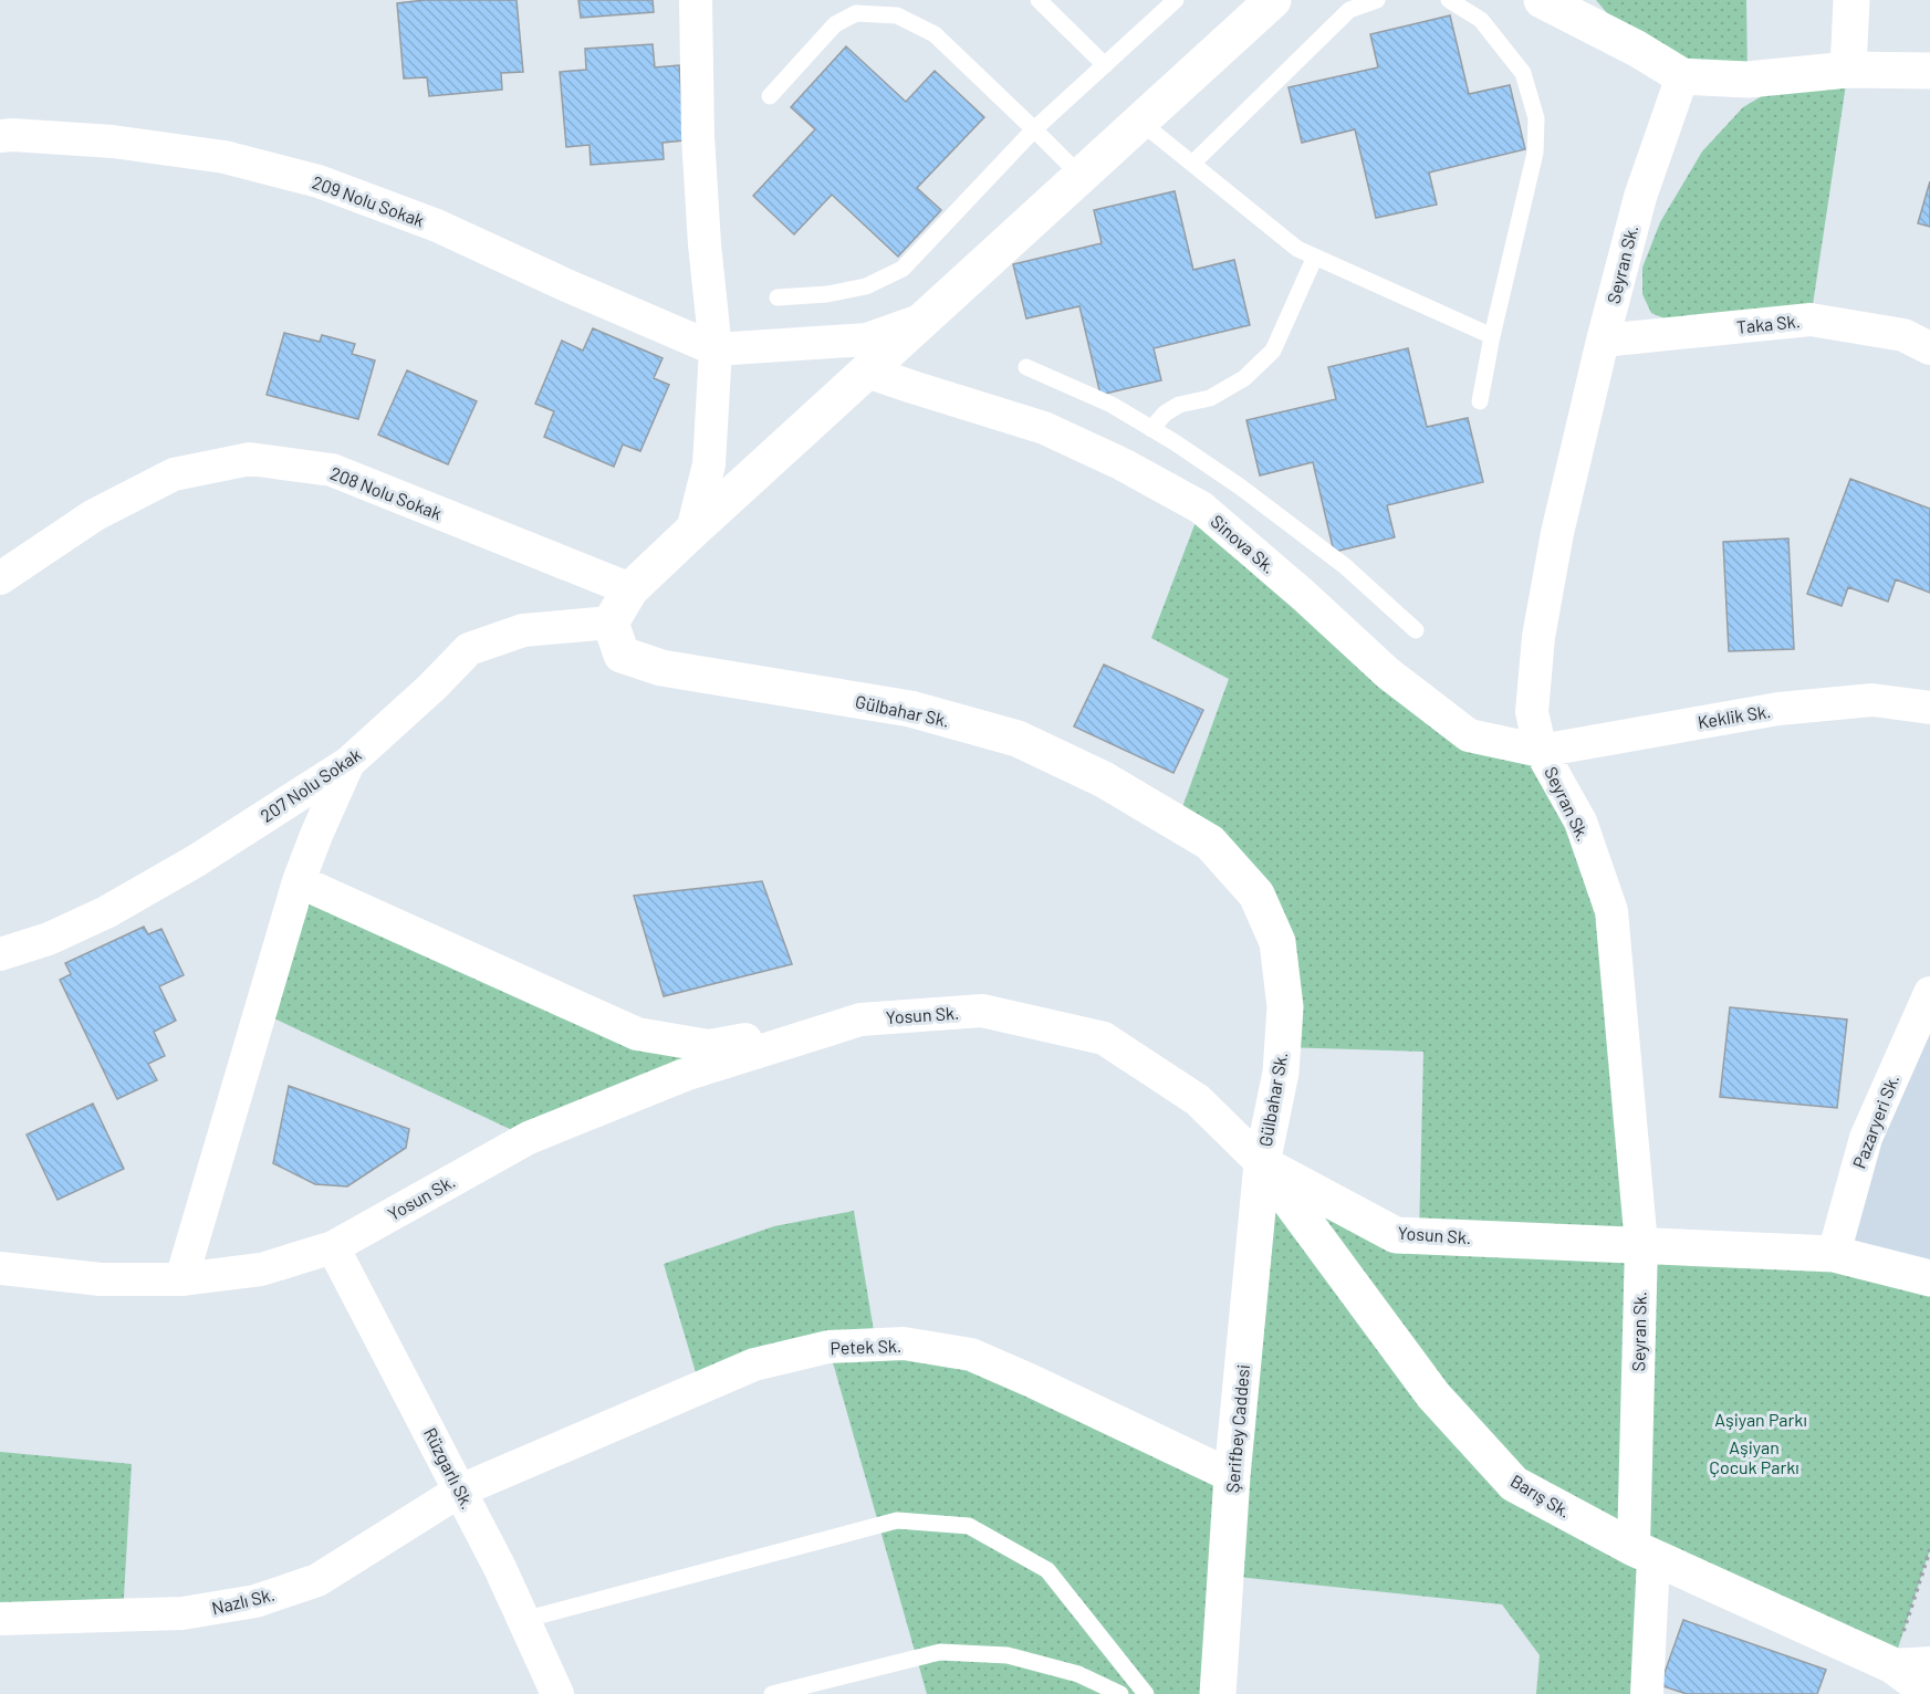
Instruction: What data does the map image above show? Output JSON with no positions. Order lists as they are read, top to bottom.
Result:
{
  "streets": {
    "street": [
      "209 Nolu Sokak",
      "Seyran Sk.",
      "Taka Sk.",
      "208 Nolu Sokak",
      "Sinova Sk.",
      "Gülbahar Sk.",
      "Keklik Sk.",
      "207 Nolu Sokak",
      "Yosun Sk.",
      "Pazaryeri Sk.",
      "Petek Sk.",
      "Şerifbey Caddesi",
      "Rüzgarlı Sk.",
      "Barış Sk.",
      "Nazlı Sk."
    ]
  },
  "crossings": [
    ["Seyran Sk.", "Taka Sk."],
    ["Seyran Sk.", "Sinova Sk."],
    ["Seyran Sk.", "Keklik Sk."],
    ["Seyran Sk.", "Yosun Sk."],
    ["Seyran Sk.", "Barış Sk."],
    ["Sinova Sk.", "Keklik Sk."],
    ["Gülbahar Sk.", "207 Nolu Sokak"],
    ["Gülbahar Sk.", "Yosun Sk."],
    ["Gülbahar Sk.", "Şerifbey Caddesi"],
    ["Gülbahar Sk.", "Barış Sk."],
    ["Yosun Sk.", "Pazaryeri Sk."],
    ["Yosun Sk.", "Şerifbey Caddesi"],
    ["Yosun Sk.", "Rüzgarlı Sk."],
    ["Yosun Sk.", "Barış Sk."],
    ["Petek Sk.", "Şerifbey Caddesi"],
    ["Petek Sk.", "Rüzgarlı Sk."],
    ["Petek Sk.", "Nazlı Sk."],
    ["Şerifbey Caddesi", "Barış Sk."],
    ["Rüzgarlı Sk.", "Nazlı Sk."]
  ],
  "parks": ["Aşiyan Parkı", "Aşiyan Çocuk Parkı"]
}
